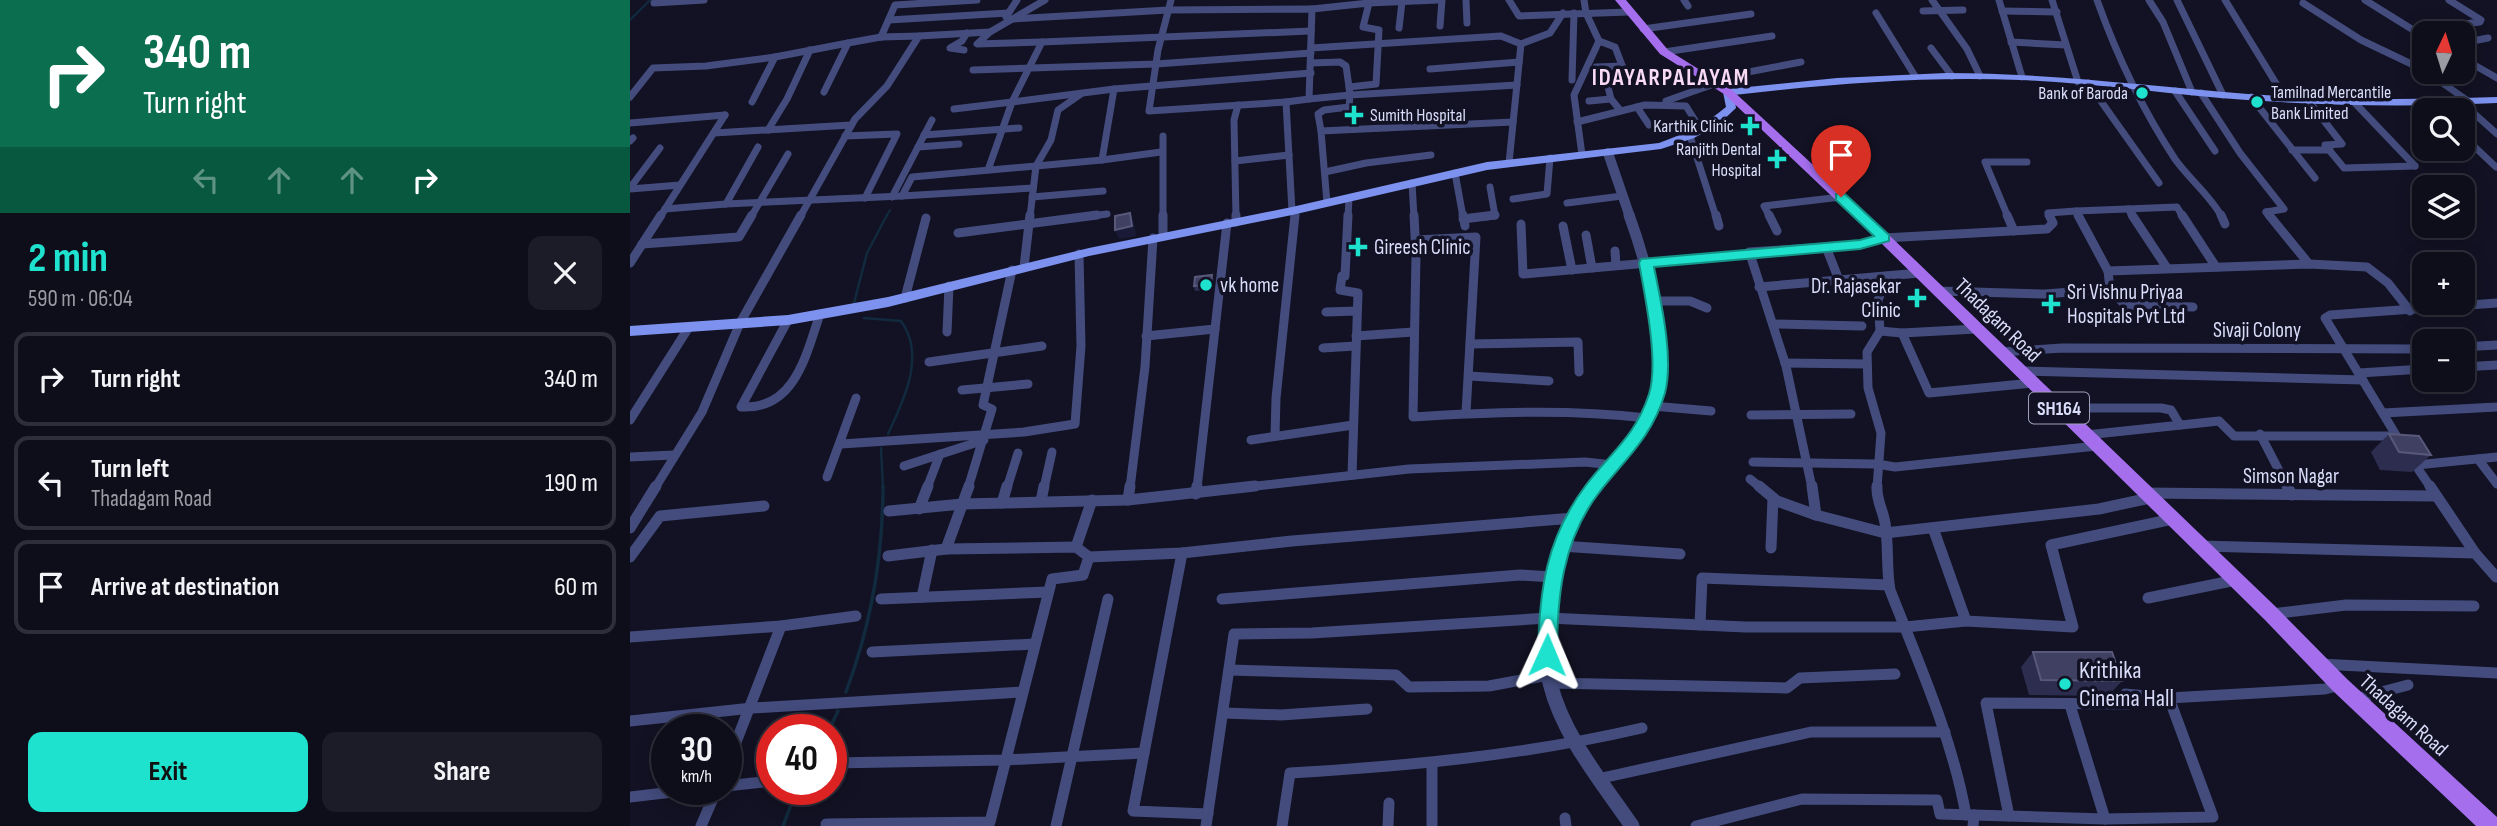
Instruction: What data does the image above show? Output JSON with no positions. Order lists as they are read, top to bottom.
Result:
{
  "streets": {
    "main road": ["Thadagam Road", "SH164"],
    "street": ["Sivaji Colony", "Simson Nagar"]
  },
  "crossings": [
    ["Thadagam Road", "Sivaji Colony"],
    ["Thadagam Road", "Simson Nagar"]
  ],
  "districts": ["IDAYARPALAYAM"],
  "places": {
    "other": [
      "Bank of Baroda",
      "Tamilnad Mercantile Bank Limited",
      "vk home",
      "Krithika Cinema Hall"
    ],
    "health": [
      "Sumith Hospital",
      "Karthik Clinic",
      "Ranjith Dental Hospital",
      "Gireesh Clinic",
      "Dr. Rajasekar Clinic",
      "Sri Vishnu Priyaa Hospitals Pvt Ltd"
    ]
  },
  "north": "top",
  "page": {
    "turn": ["340 m", "Turn right"],
    "map_buttons": ["+", "−"],
    "heading": ["2 min", "590 m · 06:04"],
    "list": [
      {
        "name": "Turn right",
        "value": "340 m"
      },
      {
        "name": "Turn left",
        "note": "Thadagam Road",
        "value": "190 m"
      },
      {
        "name": "Arrive at destination",
        "value": "60 m"
      }
    ],
    "speed": "30 km/h",
    "limit": "40",
    "buttons": ["Exit", "Share"]
  }
}
